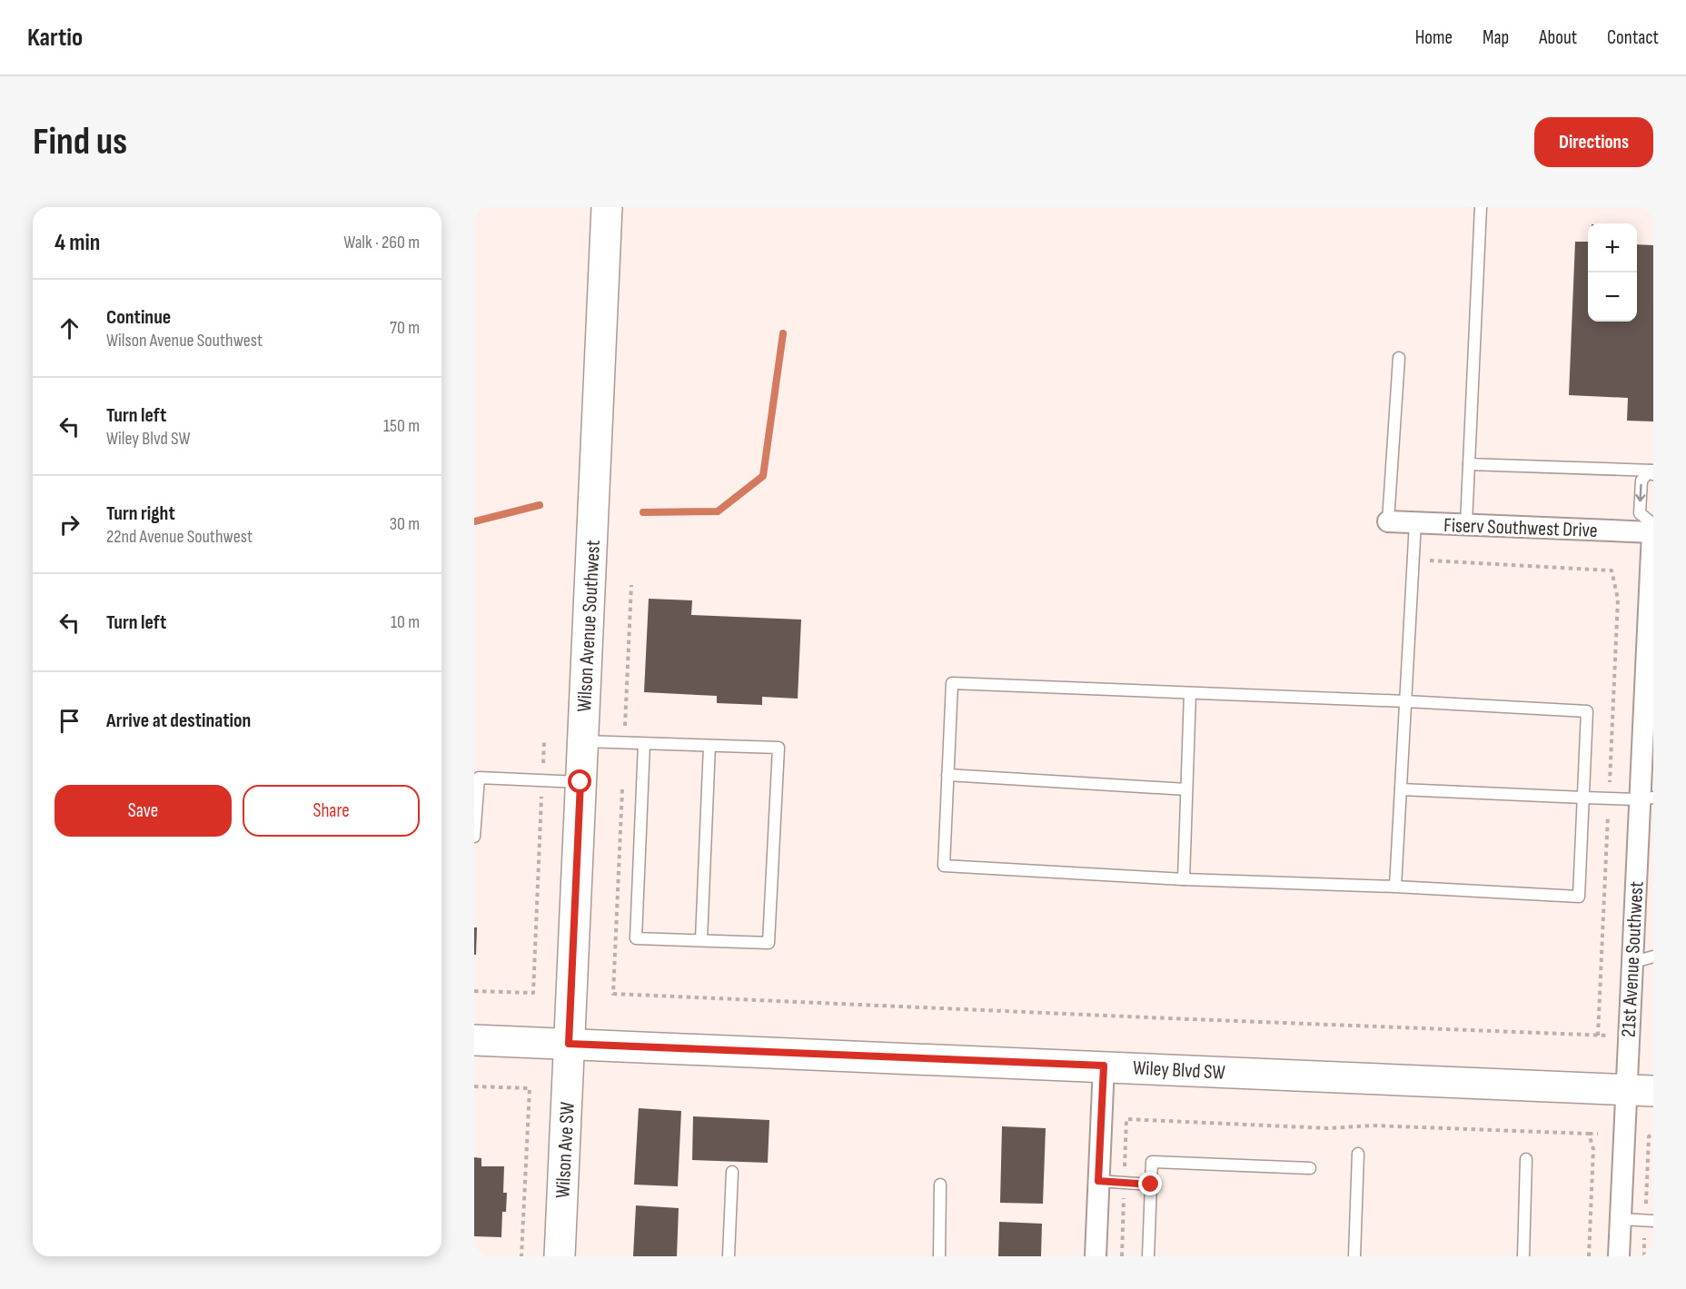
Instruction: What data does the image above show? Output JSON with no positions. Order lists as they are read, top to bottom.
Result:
{
  "streets": {
    "street": [
      "Fiserv Southwest Drive",
      "Wilson Avenue Southwest",
      "21st Avenue Southwest",
      "Wiley Blvd SW",
      "Wilson Ave SW"
    ]
  },
  "crossings": [
    ["Fiserv Southwest Drive", "21st Avenue Southwest"],
    ["Wilson Avenue Southwest", "Wiley Blvd SW"],
    ["Wilson Avenue Southwest", "Wilson Ave SW"],
    ["21st Avenue Southwest", "Wiley Blvd SW"],
    ["Wiley Blvd SW", "Wilson Ave SW"]
  ],
  "page": {
    "header": "Kartio",
    "nav": [
      "Home",
      "Map",
      "About",
      "Contact"
    ],
    "buttons": [
      "Directions",
      ["Save", "Share"]
    ],
    "title": "Find us",
    "heading": ["4 min", "Walk · 260 m"],
    "map_buttons": ["+", "−"],
    "list": [
      ["Continue", "Wilson Avenue Southwest", "70 m"],
      ["Turn left", "Wiley Blvd SW", "150 m"],
      ["Turn right", "22nd Avenue Southwest", "30 m"],
      ["Turn left", "10 m"],
      "Arrive at destination"
    ]
  }
}
